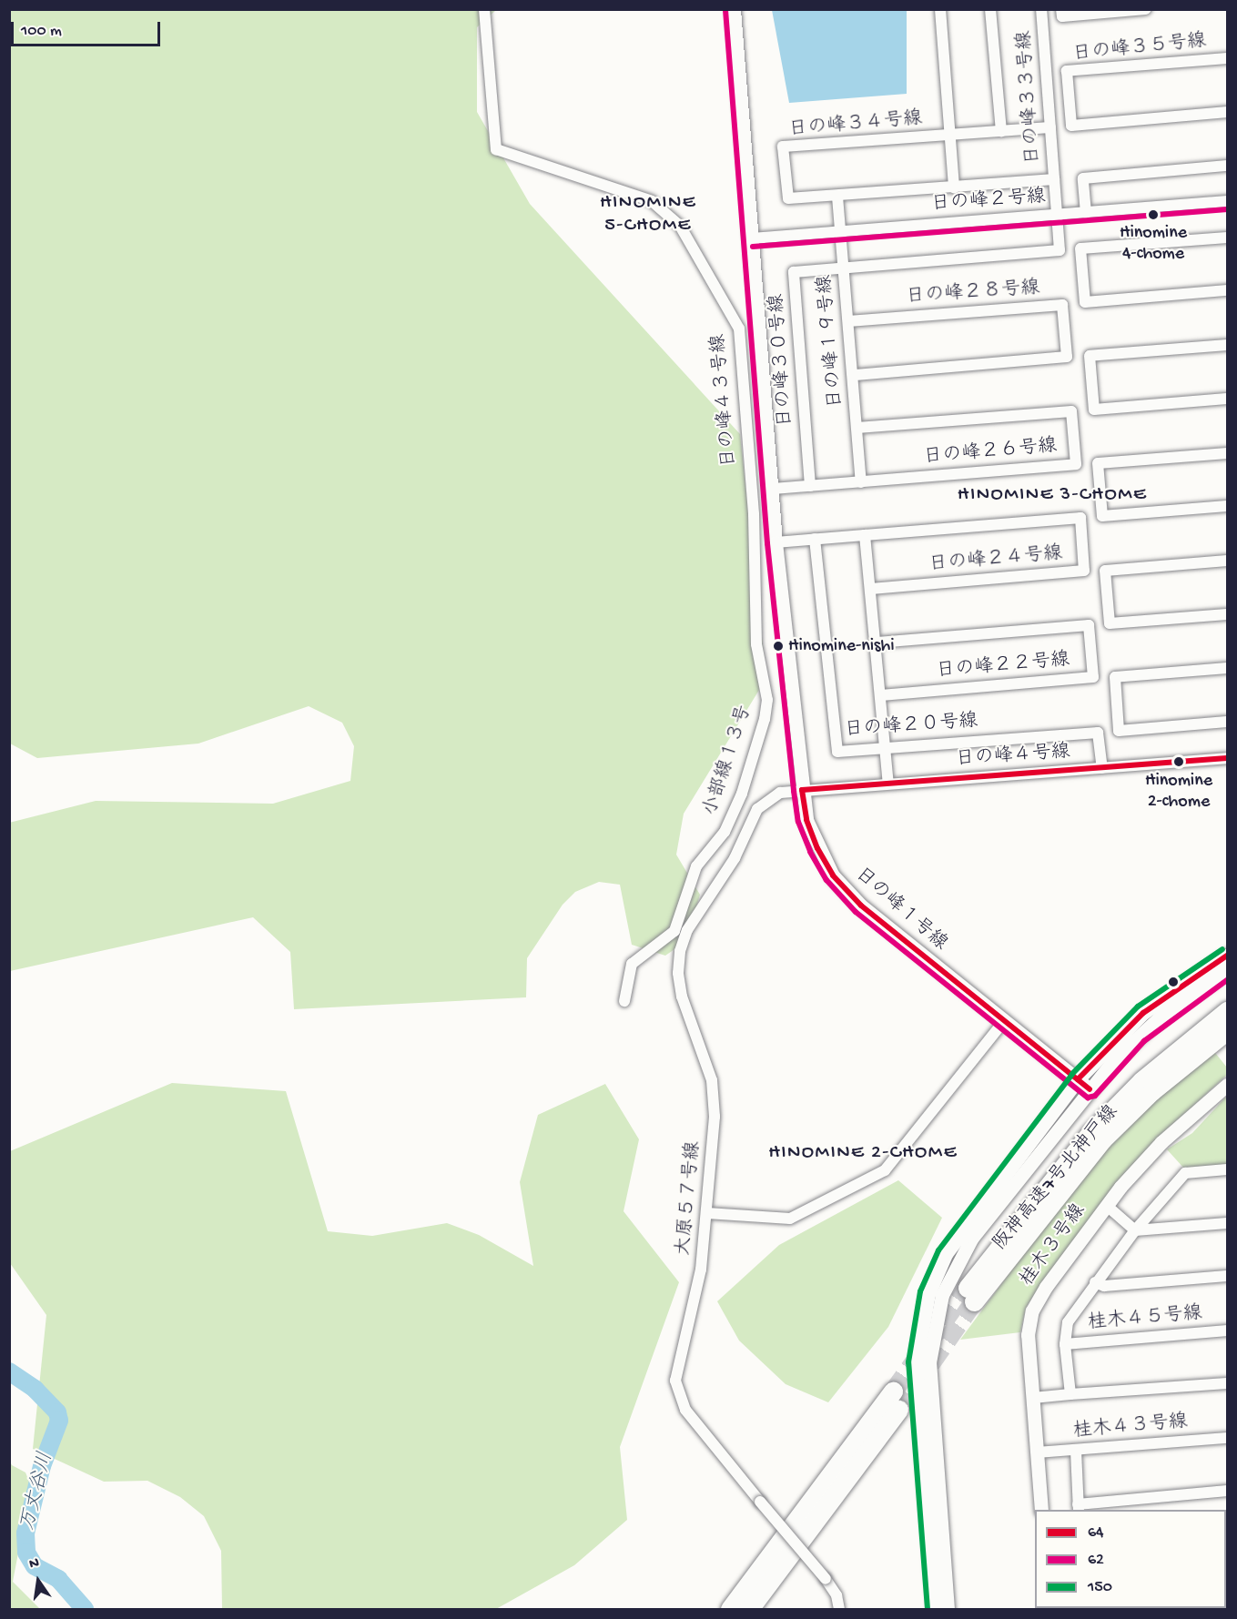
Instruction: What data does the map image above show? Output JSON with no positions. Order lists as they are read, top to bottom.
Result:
{
  "streets": {
    "highway": ["阪神高速7号北神戸線"],
    "street": [
      "日の峰３５号線",
      "日の峰３３号線",
      "日の峰３４号線",
      "日の峰２号線",
      "日の峰２８号線",
      "日の峰１９号線",
      "日の峰３０号線",
      "日の峰４３号線",
      "日の峰２６号線",
      "日の峰２４号線",
      "日の峰２２号線",
      "日の峰２０号線",
      "日の峰４号線",
      "小部線１３号",
      "日の峰１号線",
      "大原５７号線",
      "桂木３号線",
      "桂木４５号線",
      "桂木４３号線"
    ]
  },
  "crossings": [
    ["日の峰３３号線", "日の峰３４号線"],
    ["日の峰３３号線", "日の峰２号線"],
    ["日の峰３３号線", "日の峰３０号線"],
    ["日の峰３４号線", "日の峰１９号線"],
    ["日の峰２号線", "日の峰１９号線"],
    ["日の峰２号線", "日の峰３０号線"],
    ["日の峰２号線", "日の峰１号線"],
    ["日の峰２８号線", "日の峰１９号線"],
    ["日の峰１９号線", "日の峰３０号線"],
    ["日の峰１９号線", "日の峰２６号線"],
    ["日の峰３０号線", "日の峰２６号線"],
    ["日の峰４３号線", "小部線１３号"],
    ["日の峰２６号線", "日の峰１号線"],
    ["日の峰２０号線", "日の峰４号線"],
    ["日の峰４号線", "日の峰１号線"],
    ["日の峰４号線", "大原５７号線"],
    ["日の峰１号線", "大原５７号線"],
    ["桂木３号線", "桂木４３号線"]
  ],
  "districts": ["HINOMINE 5-CHOME", "HINOMINE 3-CHOME", "HINOMINE 2-CHOME"],
  "water": ["万丈谷川"],
  "places": ["Hinomine 4-chome", "Hinomine-nishi", "Hinomine 2-chome"],
  "lines": ["transit line 62", "transit line 64", "transit line 150"],
  "legend": ["64", "62", "150"],
  "scale_bar": "100 m",
  "north": "top"
}
